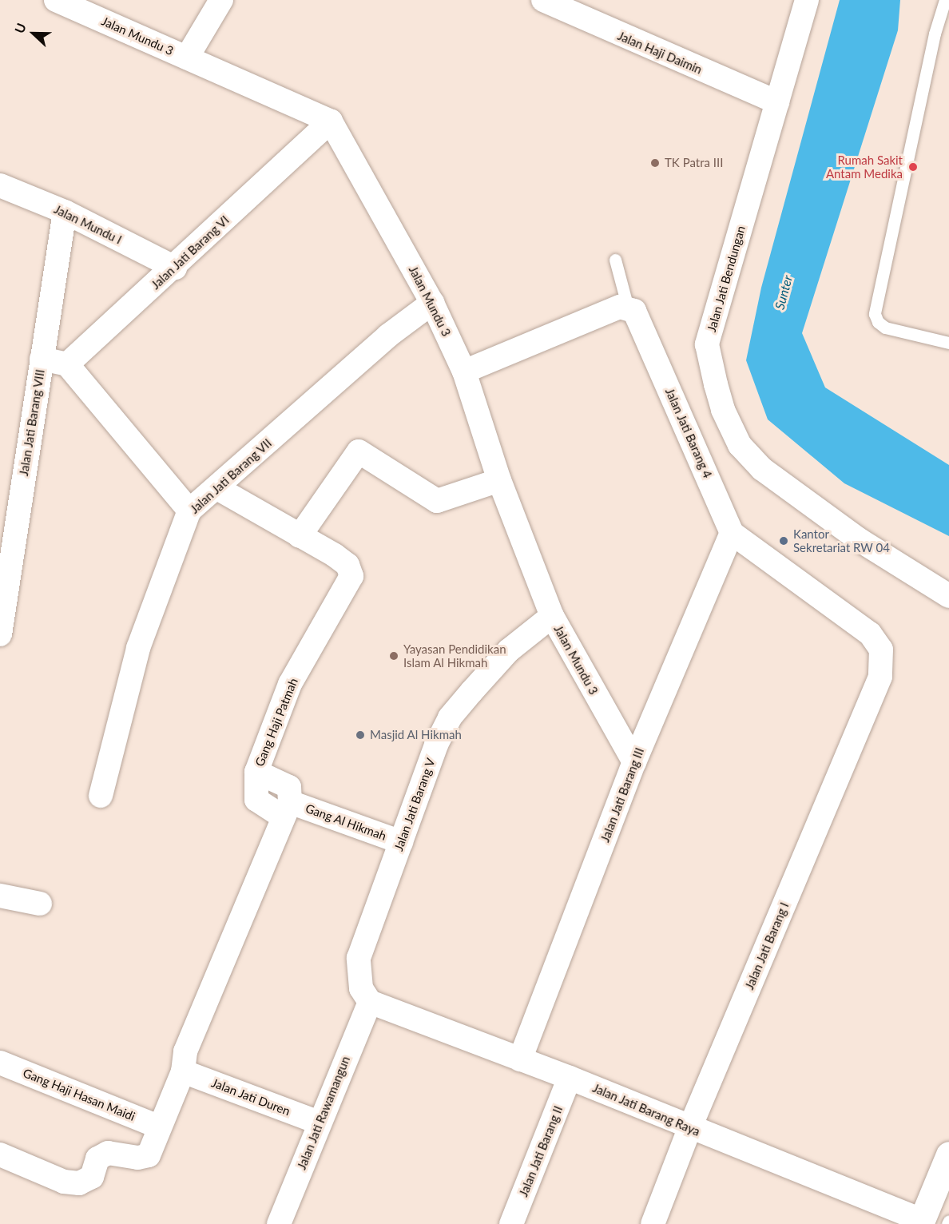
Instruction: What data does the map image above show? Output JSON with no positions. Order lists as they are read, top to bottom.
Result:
{
  "streets": {
    "street": [
      "Jalan Mundu 3",
      "Jalan Haji Daimin",
      "Jalan Mundu I",
      "Jalan Jati Barang VI",
      "Jalan Jati Bendungan",
      "Jalan Jati Barang VIII",
      "Jalan Jati Barang 4",
      "Jalan Jati Barang VII",
      "Gang Haji Patmah",
      "Jalan Jati Barang III",
      "Jalan Jati Barang V",
      "Gang Al Hikmah",
      "Jalan Jati Barang I",
      "Gang Haji Hasan Maidi",
      "Jalan Jati Duren",
      "Jalan Jati Barang Raya",
      "Jalan Jati Rawamangun",
      "Jalan Jati Barang II"
    ]
  },
  "crossings": [
    ["Jalan Mundu 3", "Jalan Jati Barang VI"],
    ["Jalan Mundu 3", "Jalan Jati Barang VII"],
    ["Jalan Mundu 3", "Jalan Jati Barang III"],
    ["Jalan Mundu 3", "Jalan Jati Barang V"],
    ["Jalan Haji Daimin", "Jalan Jati Bendungan"],
    ["Jalan Mundu I", "Jalan Jati Barang VI"],
    ["Jalan Mundu I", "Jalan Jati Barang VIII"],
    ["Jalan Jati Barang 4", "Jalan Jati Barang III"],
    ["Jalan Jati Barang 4", "Jalan Jati Barang I"],
    ["Jalan Jati Barang VII", "Gang Haji Patmah"],
    ["Gang Haji Patmah", "Gang Al Hikmah"],
    ["Jalan Jati Barang III", "Jalan Jati Barang I"],
    ["Jalan Jati Barang III", "Jalan Jati Barang Raya"],
    ["Jalan Jati Barang V", "Gang Al Hikmah"],
    ["Jalan Jati Barang V", "Jalan Jati Barang Raya"],
    ["Jalan Jati Barang V", "Jalan Jati Rawamangun"],
    ["Jalan Jati Barang I", "Jalan Jati Barang Raya"],
    ["Jalan Jati Duren", "Jalan Jati Rawamangun"],
    ["Jalan Jati Barang Raya", "Jalan Jati Rawamangun"],
    ["Jalan Jati Barang Raya", "Jalan Jati Barang II"]
  ],
  "water": ["Sunter"],
  "places": [
    "TK Patra III",
    "Rumah Sakit Antam Medika",
    "Kantor Sekretariat RW 04",
    "Yayasan Pendidikan Islam Al Hikmah",
    "Masjid Al Hikmah"
  ],
  "north": "left"
}
